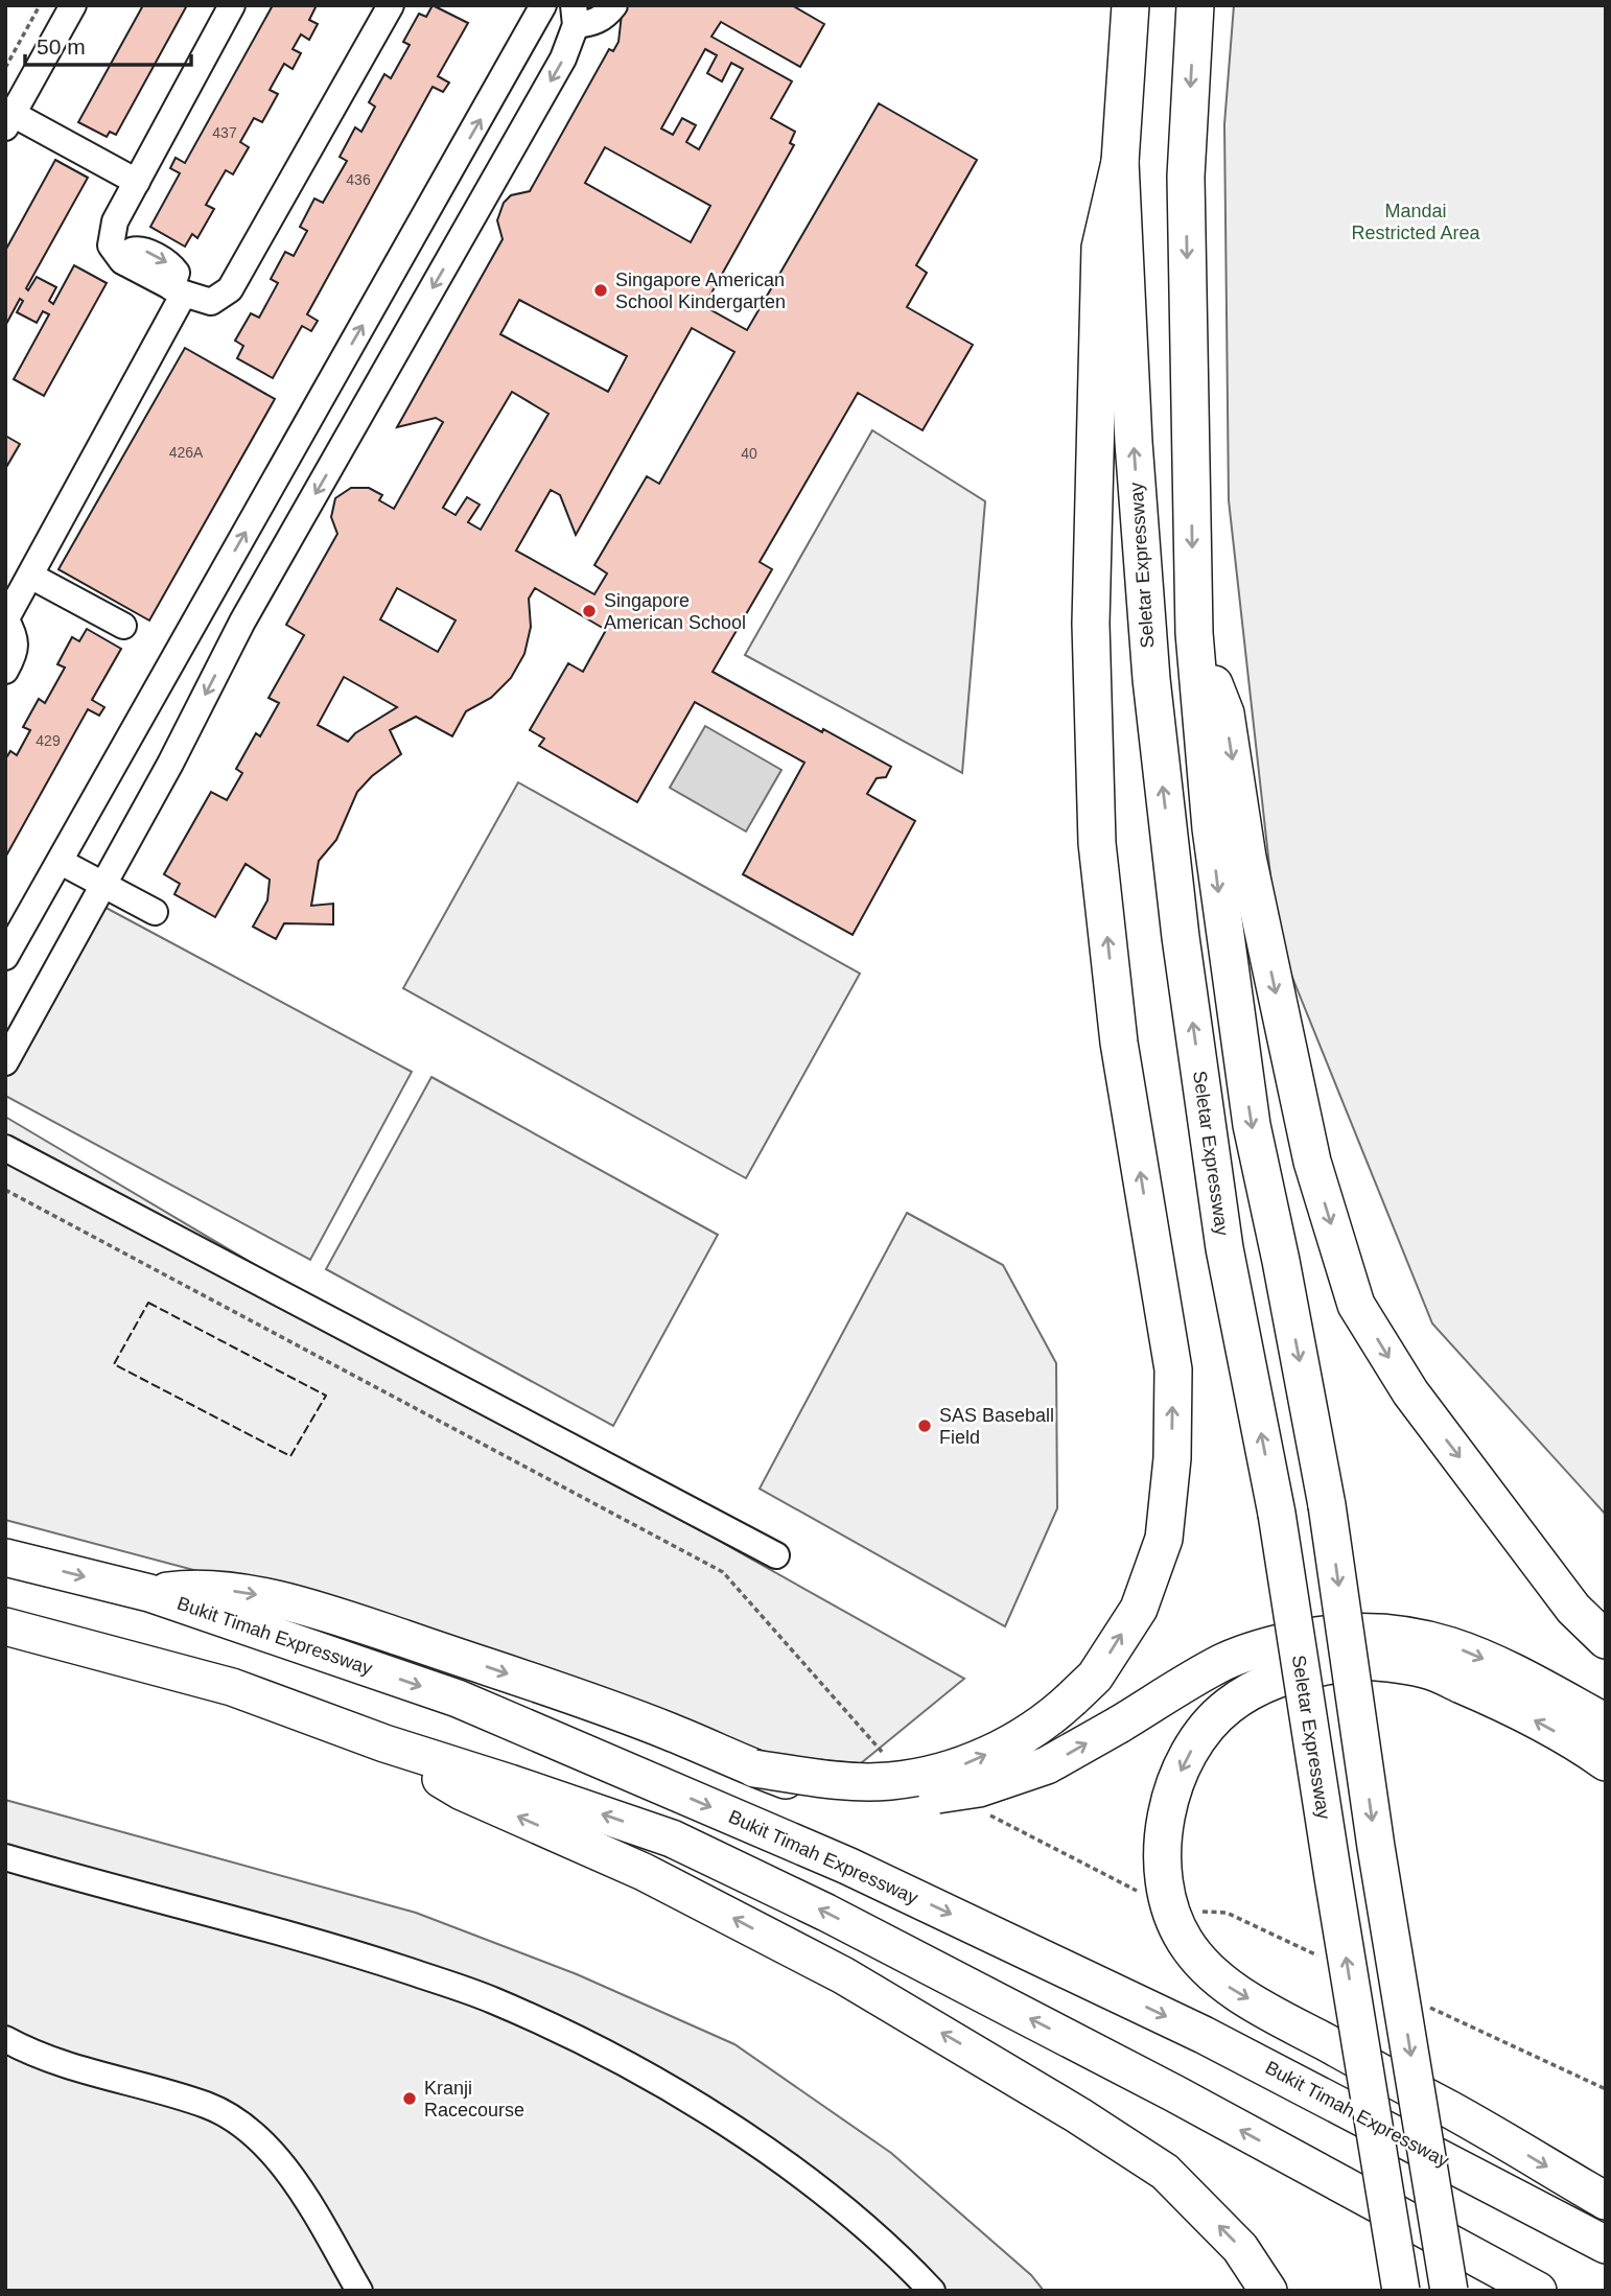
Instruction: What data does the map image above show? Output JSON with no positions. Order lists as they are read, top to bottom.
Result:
{
  "streets": {
    "highway": ["Seletar Expressway", "Bukit Timah Expressway"]
  },
  "parks": ["Mandai Restricted Area"],
  "places": [
    "Singapore American School Kindergarten",
    "Singapore American School",
    "SAS Baseball Field",
    "Kranji Racecourse"
  ],
  "house_numbers": [
    "437",
    "436",
    "426A",
    "40",
    "429"
  ],
  "scale_bar": "50 m"
}
